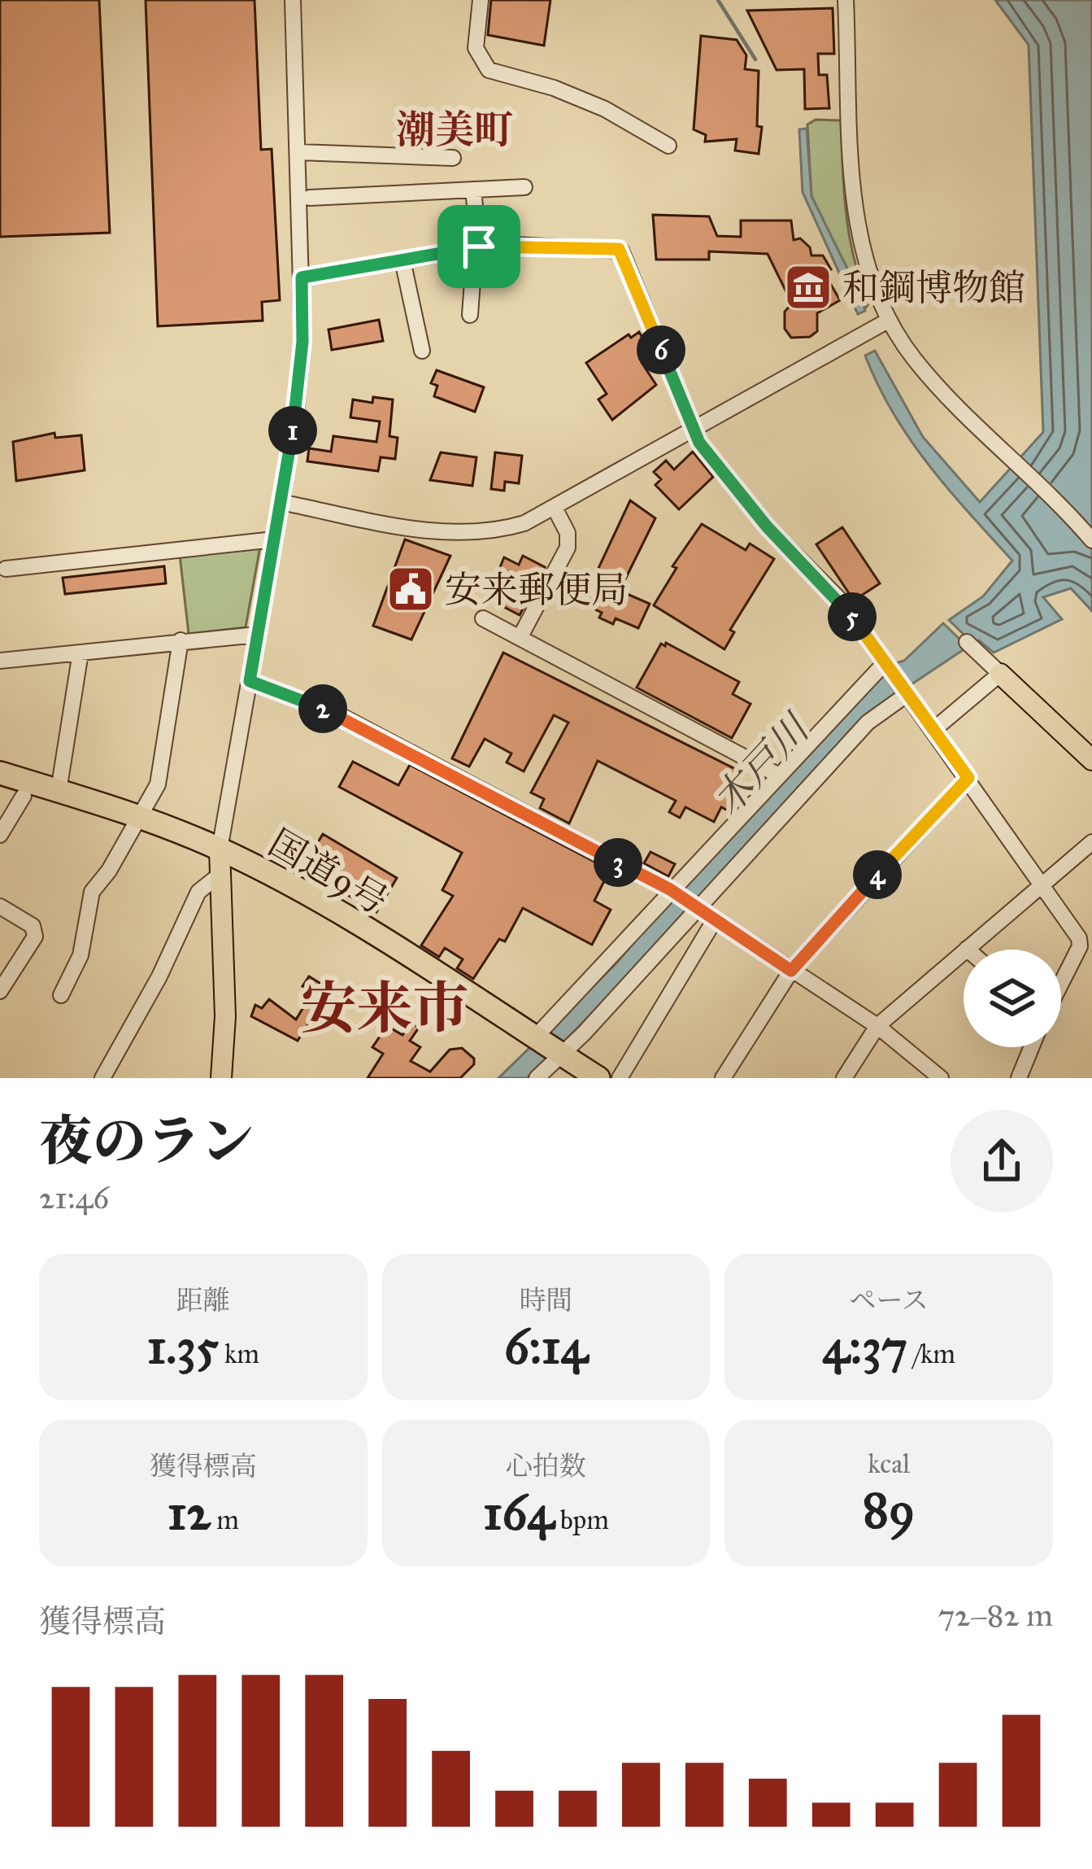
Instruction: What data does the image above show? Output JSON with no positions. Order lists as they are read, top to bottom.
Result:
{
  "streets": {
    "highway": ["国道9号"]
  },
  "districts": ["潮美町", "安来市"],
  "water": ["木戸川"],
  "places": {
    "museum": ["和鋼博物館"],
    "public building": ["安来郵便局"]
  },
  "page": {
    "pins": [
      "6",
      "1",
      "5",
      "2",
      "3",
      "4"
    ],
    "heading": ["夜のラン", "21:46"],
    "stats": [
      ["距離", "1.35 km"],
      ["時間", "6:14"],
      ["ペース", "4:37 /km"],
      ["獲得標高", "12 m"],
      ["心拍数", "164 bpm"],
      ["kcal", "89"]
    ],
    "chart": ["獲得標高", "72–82 m"]
  }
}
